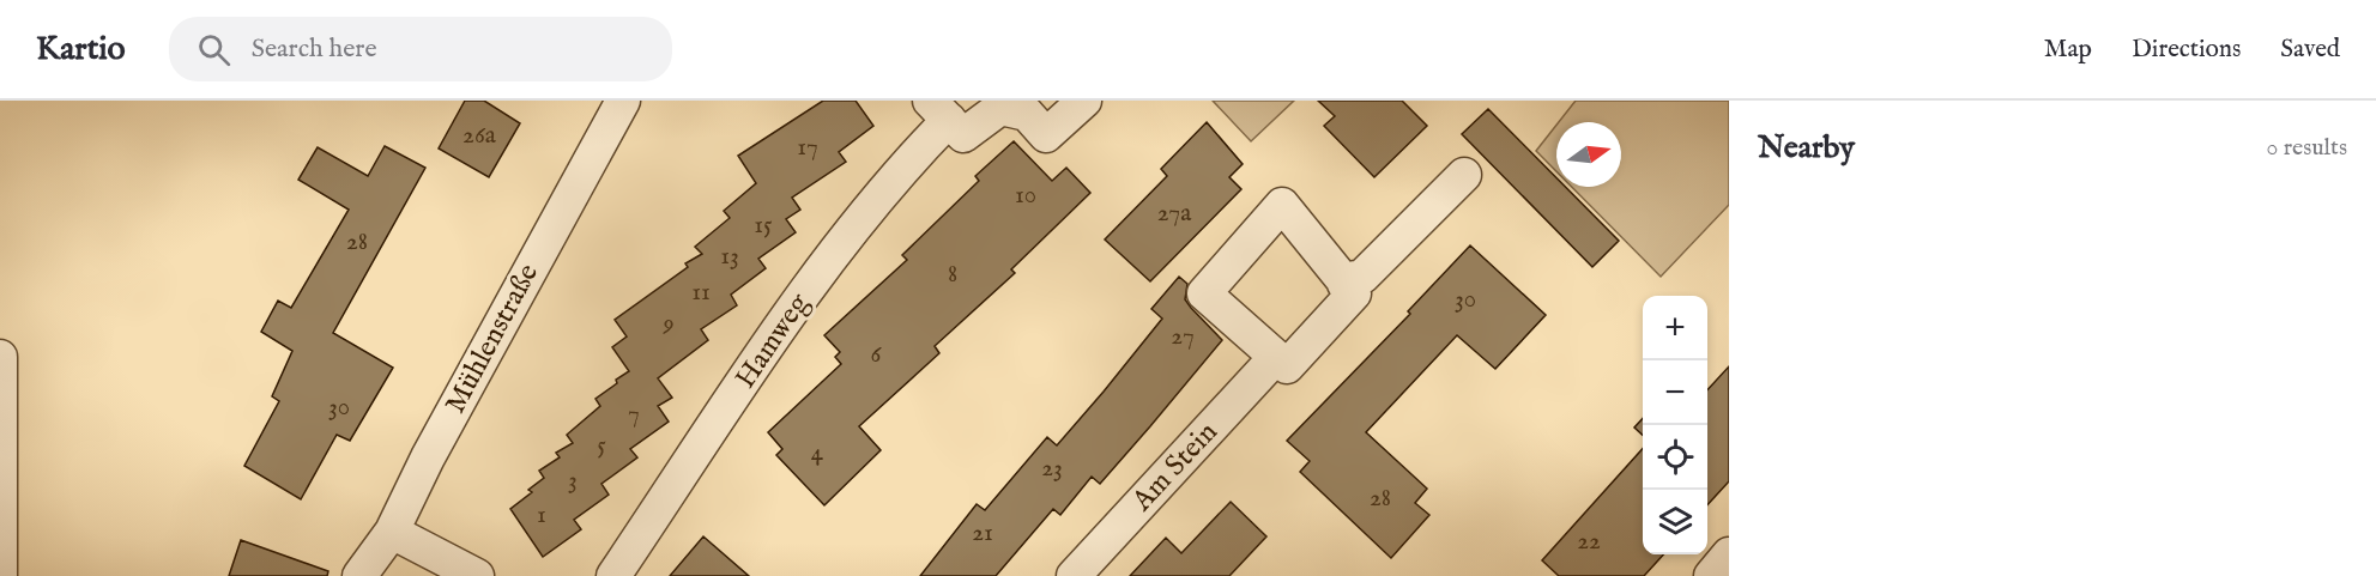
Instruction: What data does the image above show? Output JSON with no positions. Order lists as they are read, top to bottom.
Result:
{
  "streets": {
    "street": ["Mühlenstraße", "Hamweg", "Am Stein"]
  },
  "house_numbers": [
    "26a",
    "17",
    "10",
    "27a",
    "15",
    "28",
    "13",
    "8",
    "11",
    "30",
    "9",
    "27",
    "6",
    "30",
    "7",
    "5",
    "4",
    "23",
    "3",
    "28",
    "1",
    "21",
    "22"
  ],
  "north": "right",
  "page": {
    "header": "Kartio",
    "search": "Search here",
    "nav": ["Map", "Directions", "Saved"],
    "heading": ["Nearby", "0 results"],
    "map_buttons": ["+", "−"]
  }
}
